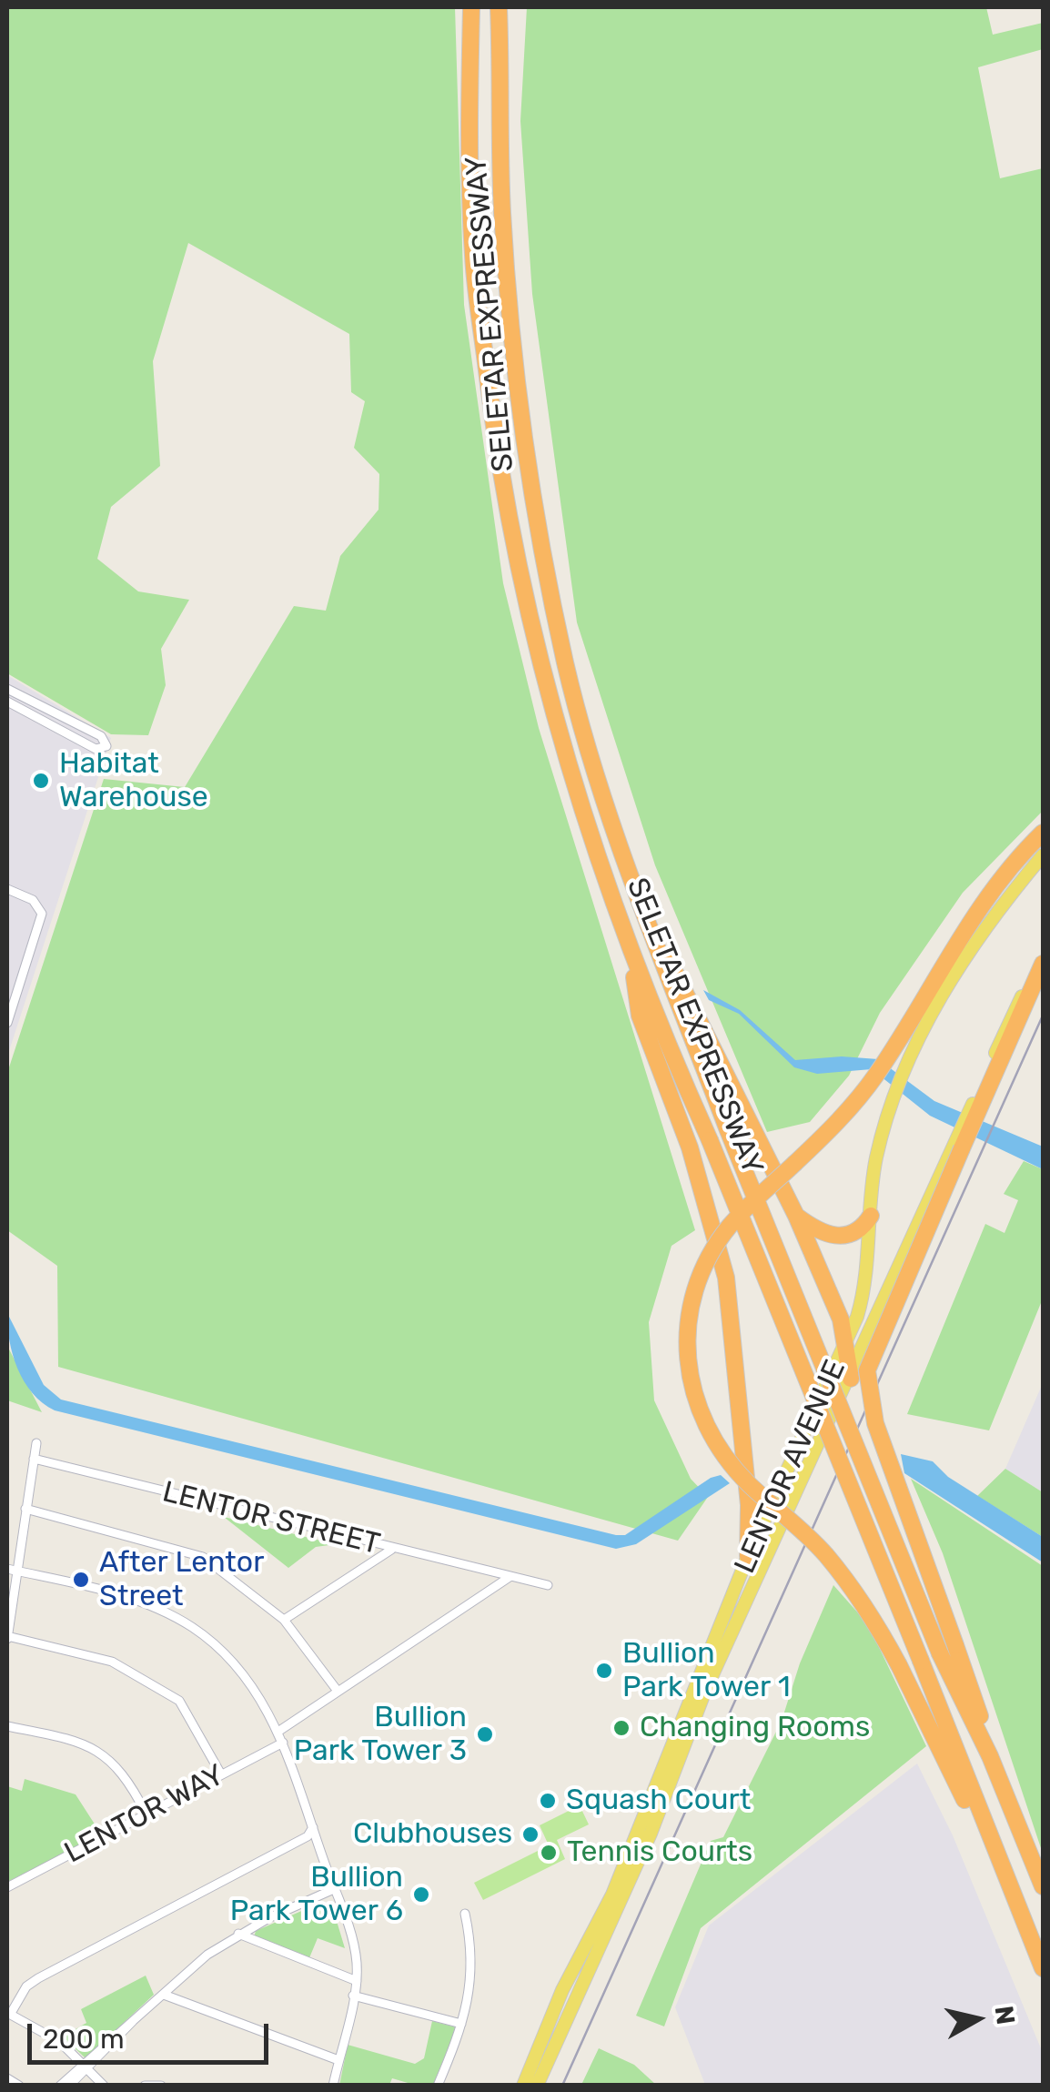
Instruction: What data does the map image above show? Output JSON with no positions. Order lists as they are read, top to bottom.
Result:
{
  "streets": {
    "highway": ["SELETAR EXPRESSWAY"],
    "main road": ["LENTOR AVENUE"],
    "street": ["LENTOR STREET", "LENTOR WAY"]
  },
  "places": [
    "Habitat Warehouse",
    "After Lentor Street",
    "Bullion Park Tower 1",
    "Changing Rooms",
    "Bullion Park Tower 3",
    "Squash Court",
    "Clubhouses",
    "Tennis Courts",
    "Bullion Park Tower 6"
  ],
  "scale_bar": "200 m",
  "north": "right"
}
